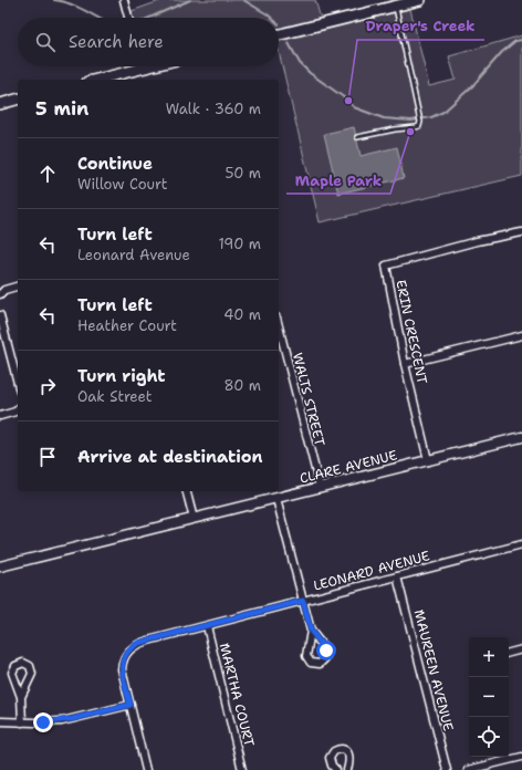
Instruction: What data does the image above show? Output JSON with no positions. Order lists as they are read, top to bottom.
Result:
{
  "streets": {
    "street": [
      "ERIN CRESCENT",
      "WALTS STREET",
      "CLARE AVENUE",
      "LEONARD AVENUE",
      "MAUREEN AVENUE",
      "MARTHA COURT"
    ]
  },
  "crossings": [
    ["ERIN CRESCENT", "CLARE AVENUE"],
    ["WALTS STREET", "CLARE AVENUE"],
    ["LEONARD AVENUE", "MAUREEN AVENUE"],
    ["LEONARD AVENUE", "MARTHA COURT"]
  ],
  "places": ["Draper's Creek", "Maple Park"],
  "page": {
    "search": "Search here",
    "heading": ["5 min", "Walk · 360 m"],
    "list": [
      ["Continue", "Willow Court", "50 m"],
      ["Turn left", "Leonard Avenue", "190 m"],
      ["Turn left", "Heather Court", "40 m"],
      ["Turn right", "Oak Street", "80 m"],
      "Arrive at destination"
    ],
    "map_buttons": ["+", "−"]
  }
}
